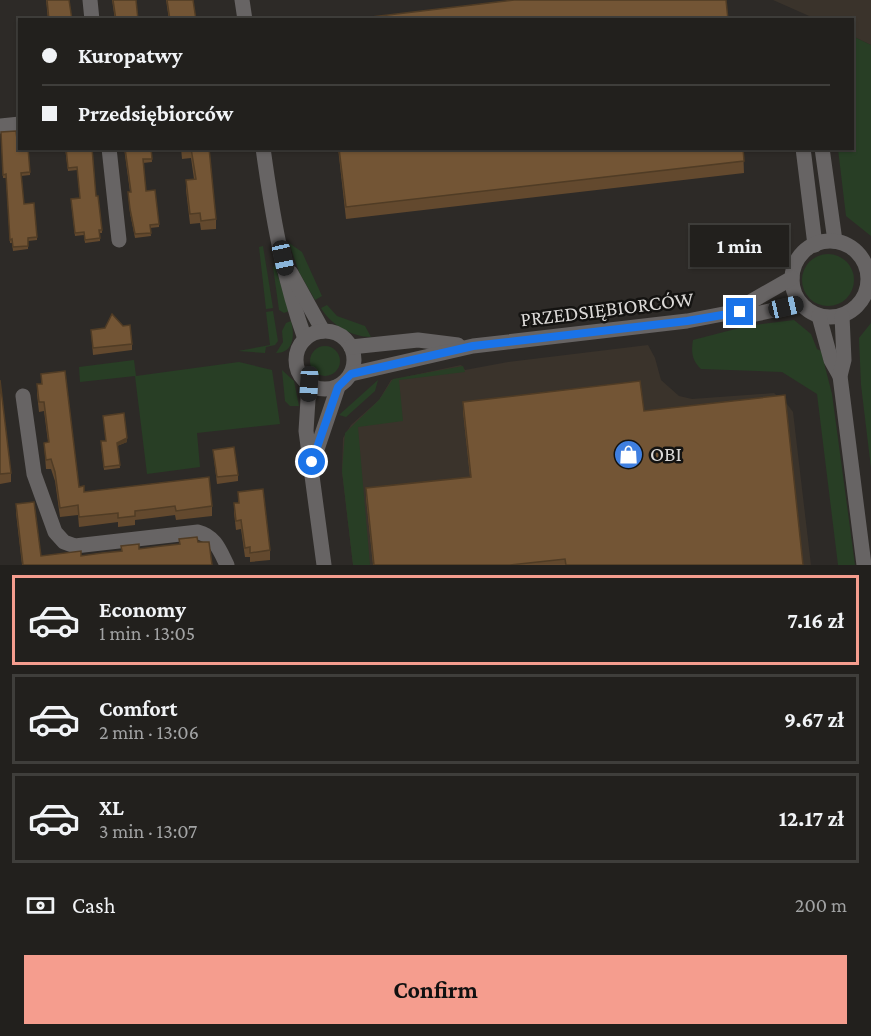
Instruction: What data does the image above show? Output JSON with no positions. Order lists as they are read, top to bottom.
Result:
{
  "streets": {
    "street": ["PRZEDSIĘBIORCÓW"]
  },
  "places": {
    "shop": ["OBI"]
  },
  "page": {
    "banner": ["Kuropatwy", "Przedsiębiorców"],
    "bubble": "1 min",
    "list": [
      {
        "name": "Economy",
        "note": "1 min · 13:05",
        "value": "7.16 zł"
      },
      {
        "name": "Comfort",
        "note": "2 min · 13:06",
        "value": "9.67 zł"
      },
      {
        "name": "XL",
        "note": "3 min · 13:07",
        "value": "12.17 zł"
      }
    ],
    "pay": ["Cash", "200 m"],
    "buttons": "Confirm"
  }
}
